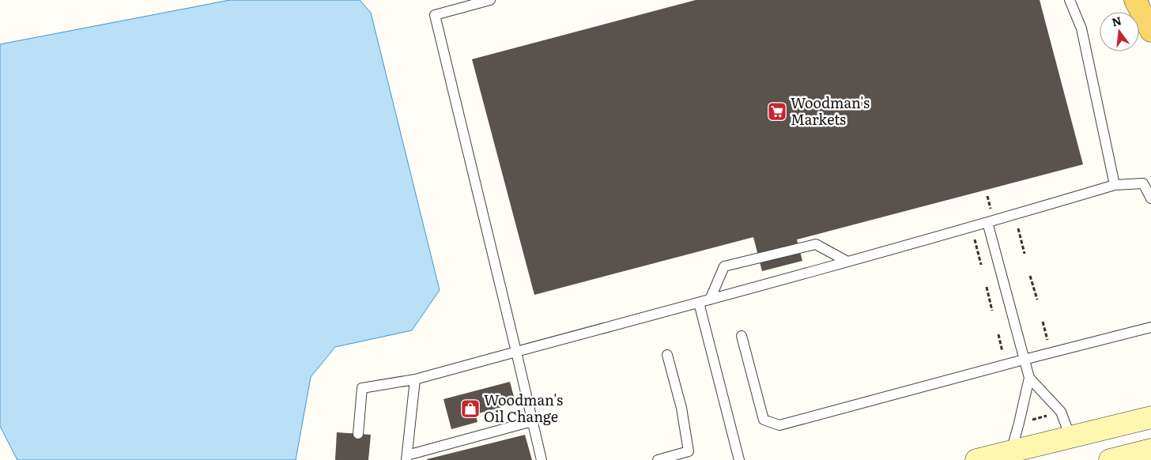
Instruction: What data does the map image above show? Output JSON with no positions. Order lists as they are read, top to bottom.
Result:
{
  "places": {
    "supermarket": ["Woodman's Markets"],
    "shop": ["Woodman's Oil Change"]
  },
  "north": "top"
}
